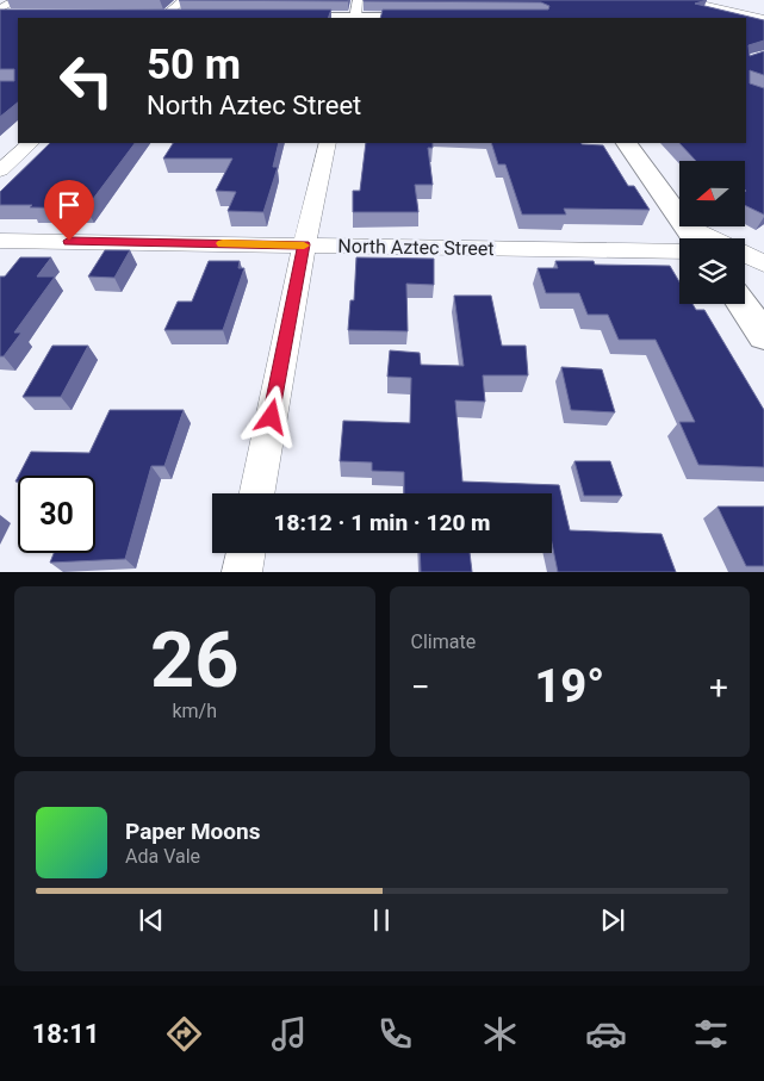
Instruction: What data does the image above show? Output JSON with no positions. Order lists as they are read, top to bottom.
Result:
{
  "streets": {
    "street": ["North Aztec Street"]
  },
  "north": "left",
  "page": {
    "turn": ["50 m", "North Aztec Street"],
    "limit": "30",
    "trip": "18:12 · 1 min · 120 m",
    "tile": [
      ["26", "km/h"],
      "Climate"
    ],
    "heat": ["−", "19°", "+"],
    "song": ["Paper Moons", "Ada Vale"],
    "tabs": "18:11"
  }
}
